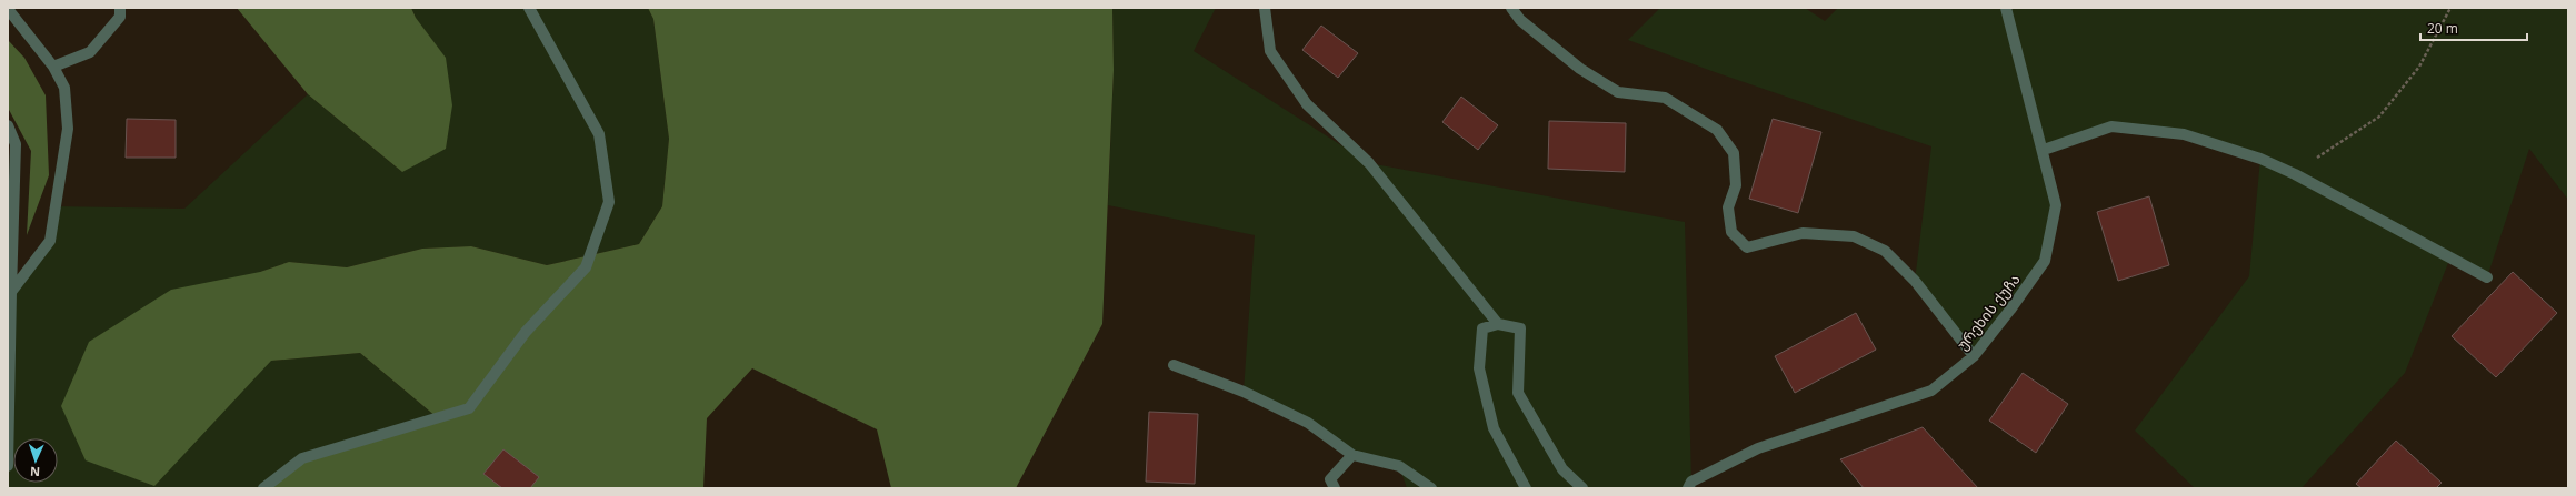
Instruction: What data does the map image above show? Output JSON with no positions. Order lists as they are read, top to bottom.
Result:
{
  "streets": {
    "street": ["ურეხის ქუჩა"]
  },
  "scale_bar": "20 m",
  "north": "bottom"
}
